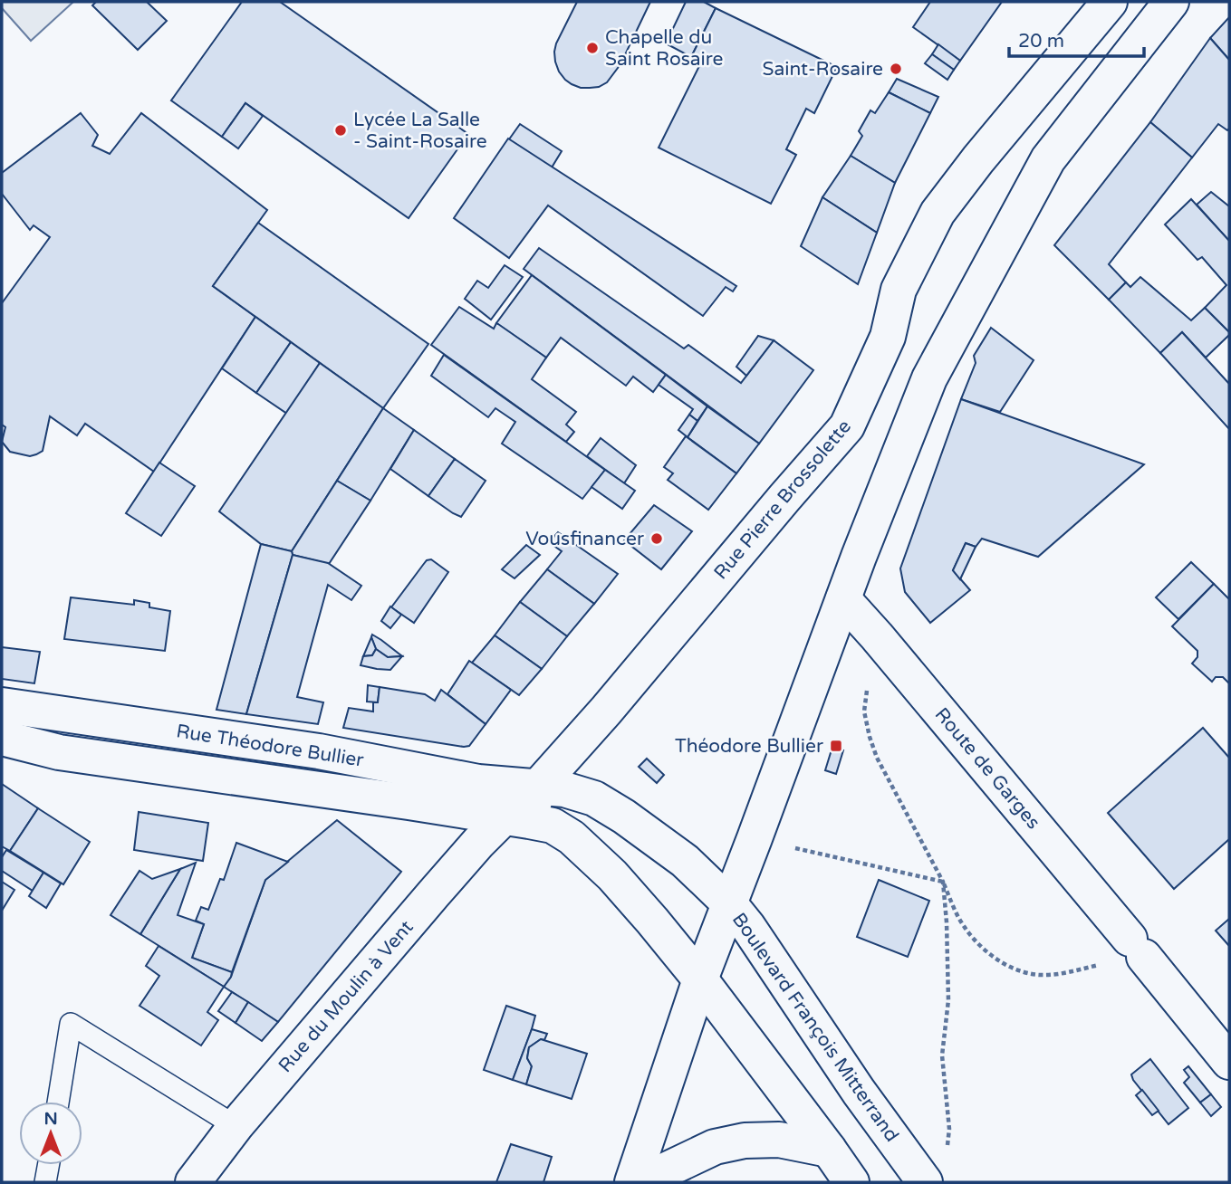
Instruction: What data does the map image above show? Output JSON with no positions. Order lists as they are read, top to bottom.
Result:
{
  "streets": {
    "main road": [
      "Rue Pierre Brossolette",
      "Rue Théodore Bullier",
      "Route de Garges",
      "Rue du Moulin à Vent",
      "Boulevard François Mitterrand"
    ]
  },
  "crossings": [
    ["Rue Pierre Brossolette", "Rue Théodore Bullier"],
    ["Rue Pierre Brossolette", "Rue du Moulin à Vent"],
    ["Rue Pierre Brossolette", "Boulevard François Mitterrand"],
    ["Rue Théodore Bullier", "Rue du Moulin à Vent"],
    ["Rue Théodore Bullier", "Boulevard François Mitterrand"]
  ],
  "places": {
    "other": [
      "Chapelle du Saint Rosaire",
      "Saint-Rosaire",
      "Lycée La Salle - Saint-Rosaire",
      "Vousfinancer"
    ],
    "transit": ["Théodore Bullier"]
  },
  "scale_bar": "20 m",
  "north": "top"
}
